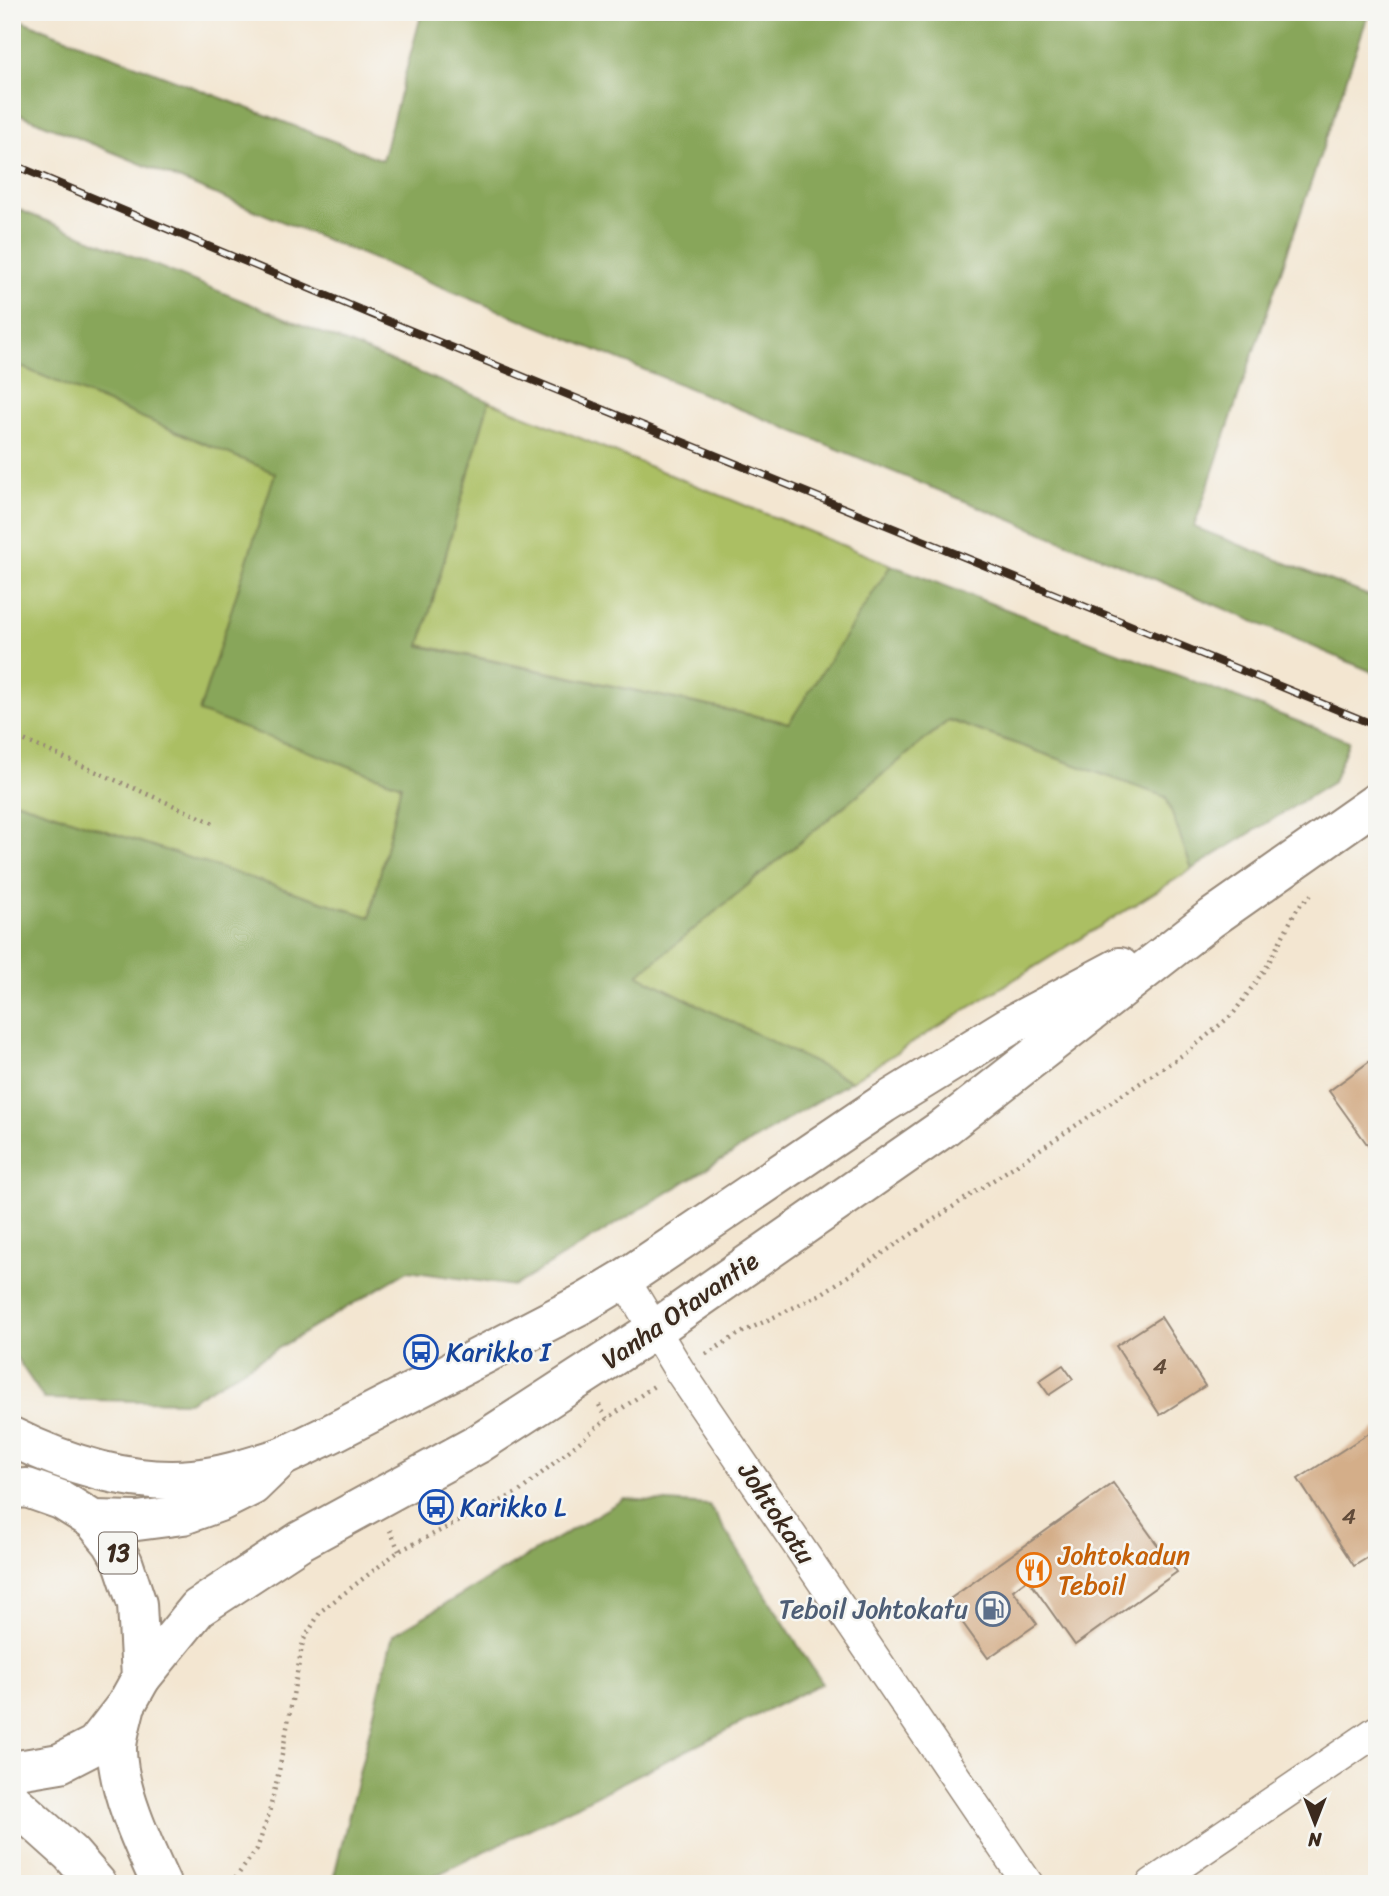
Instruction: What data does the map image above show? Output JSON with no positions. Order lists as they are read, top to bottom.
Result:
{
  "streets": {
    "main road": ["Vanha Otavantie", "13"],
    "street": ["Johtokatu"]
  },
  "crossings": [
    ["Vanha Otavantie", "Johtokatu"],
    ["Vanha Otavantie", "13"]
  ],
  "places": {
    "bus stop": ["Karikko I", "Karikko L"],
    "restaurant": ["Johtokadun Teboil"],
    "fuel station": ["Teboil Johtokatu"]
  },
  "house_numbers": ["4", "4"],
  "north": "bottom"
}
